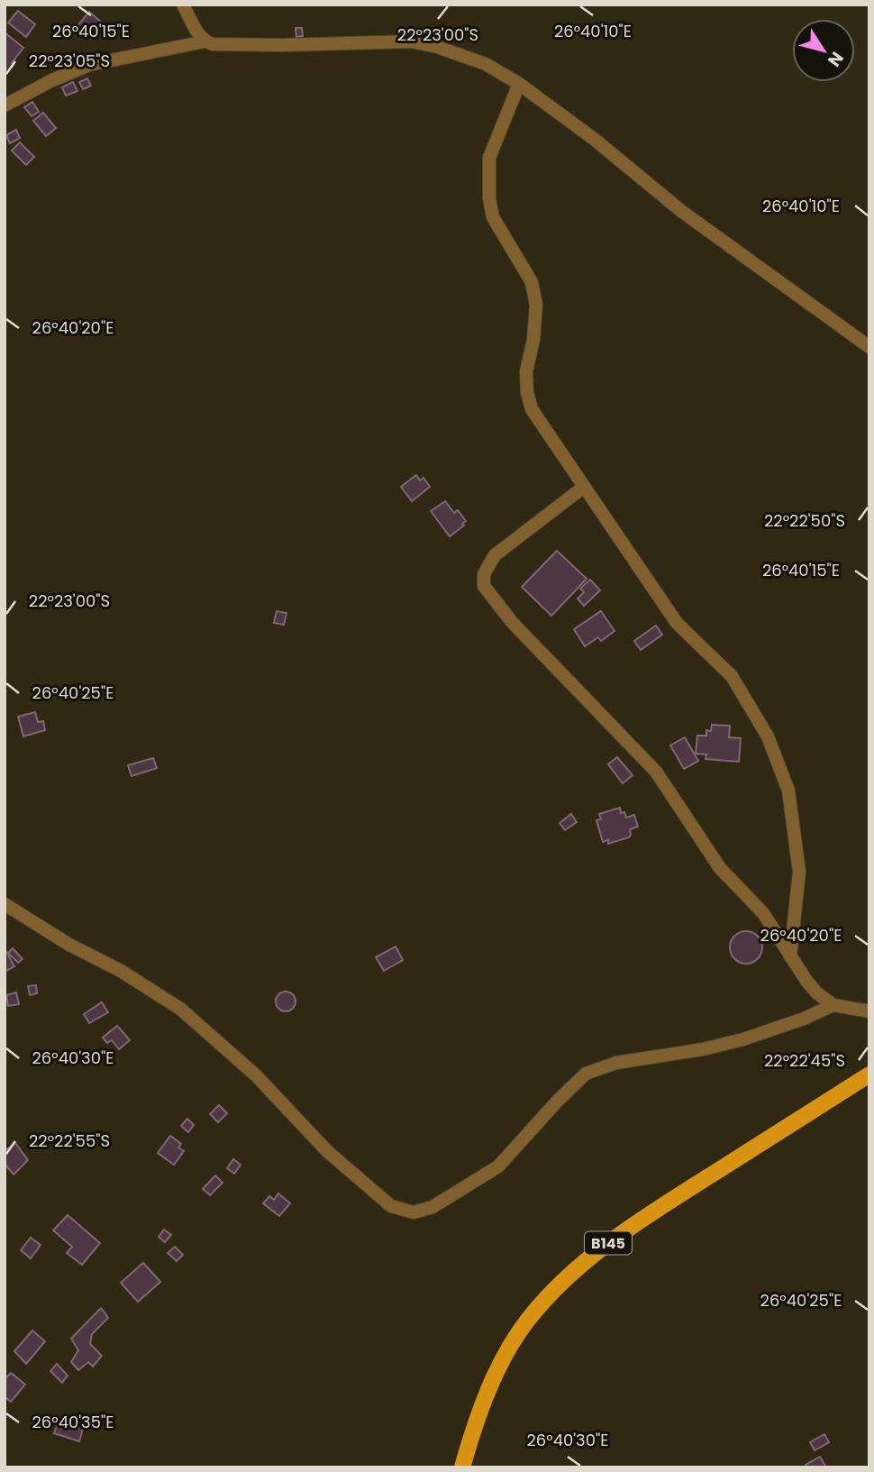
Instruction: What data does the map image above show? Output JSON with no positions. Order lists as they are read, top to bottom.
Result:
{
  "streets": {
    "main road": ["B145"]
  },
  "north": "bottom right",
  "coordinates": [
    "26°40'15\"E",
    "26°40'10\"E",
    "22°23'00\"S",
    "22°23'05\"S",
    "26°40'20\"E",
    "22°22'50\"S",
    "26°40'25\"E",
    "26°40'30\"E",
    "22°22'45\"S",
    "22°22'55\"S",
    "26°40'35\"E"
  ]
}
